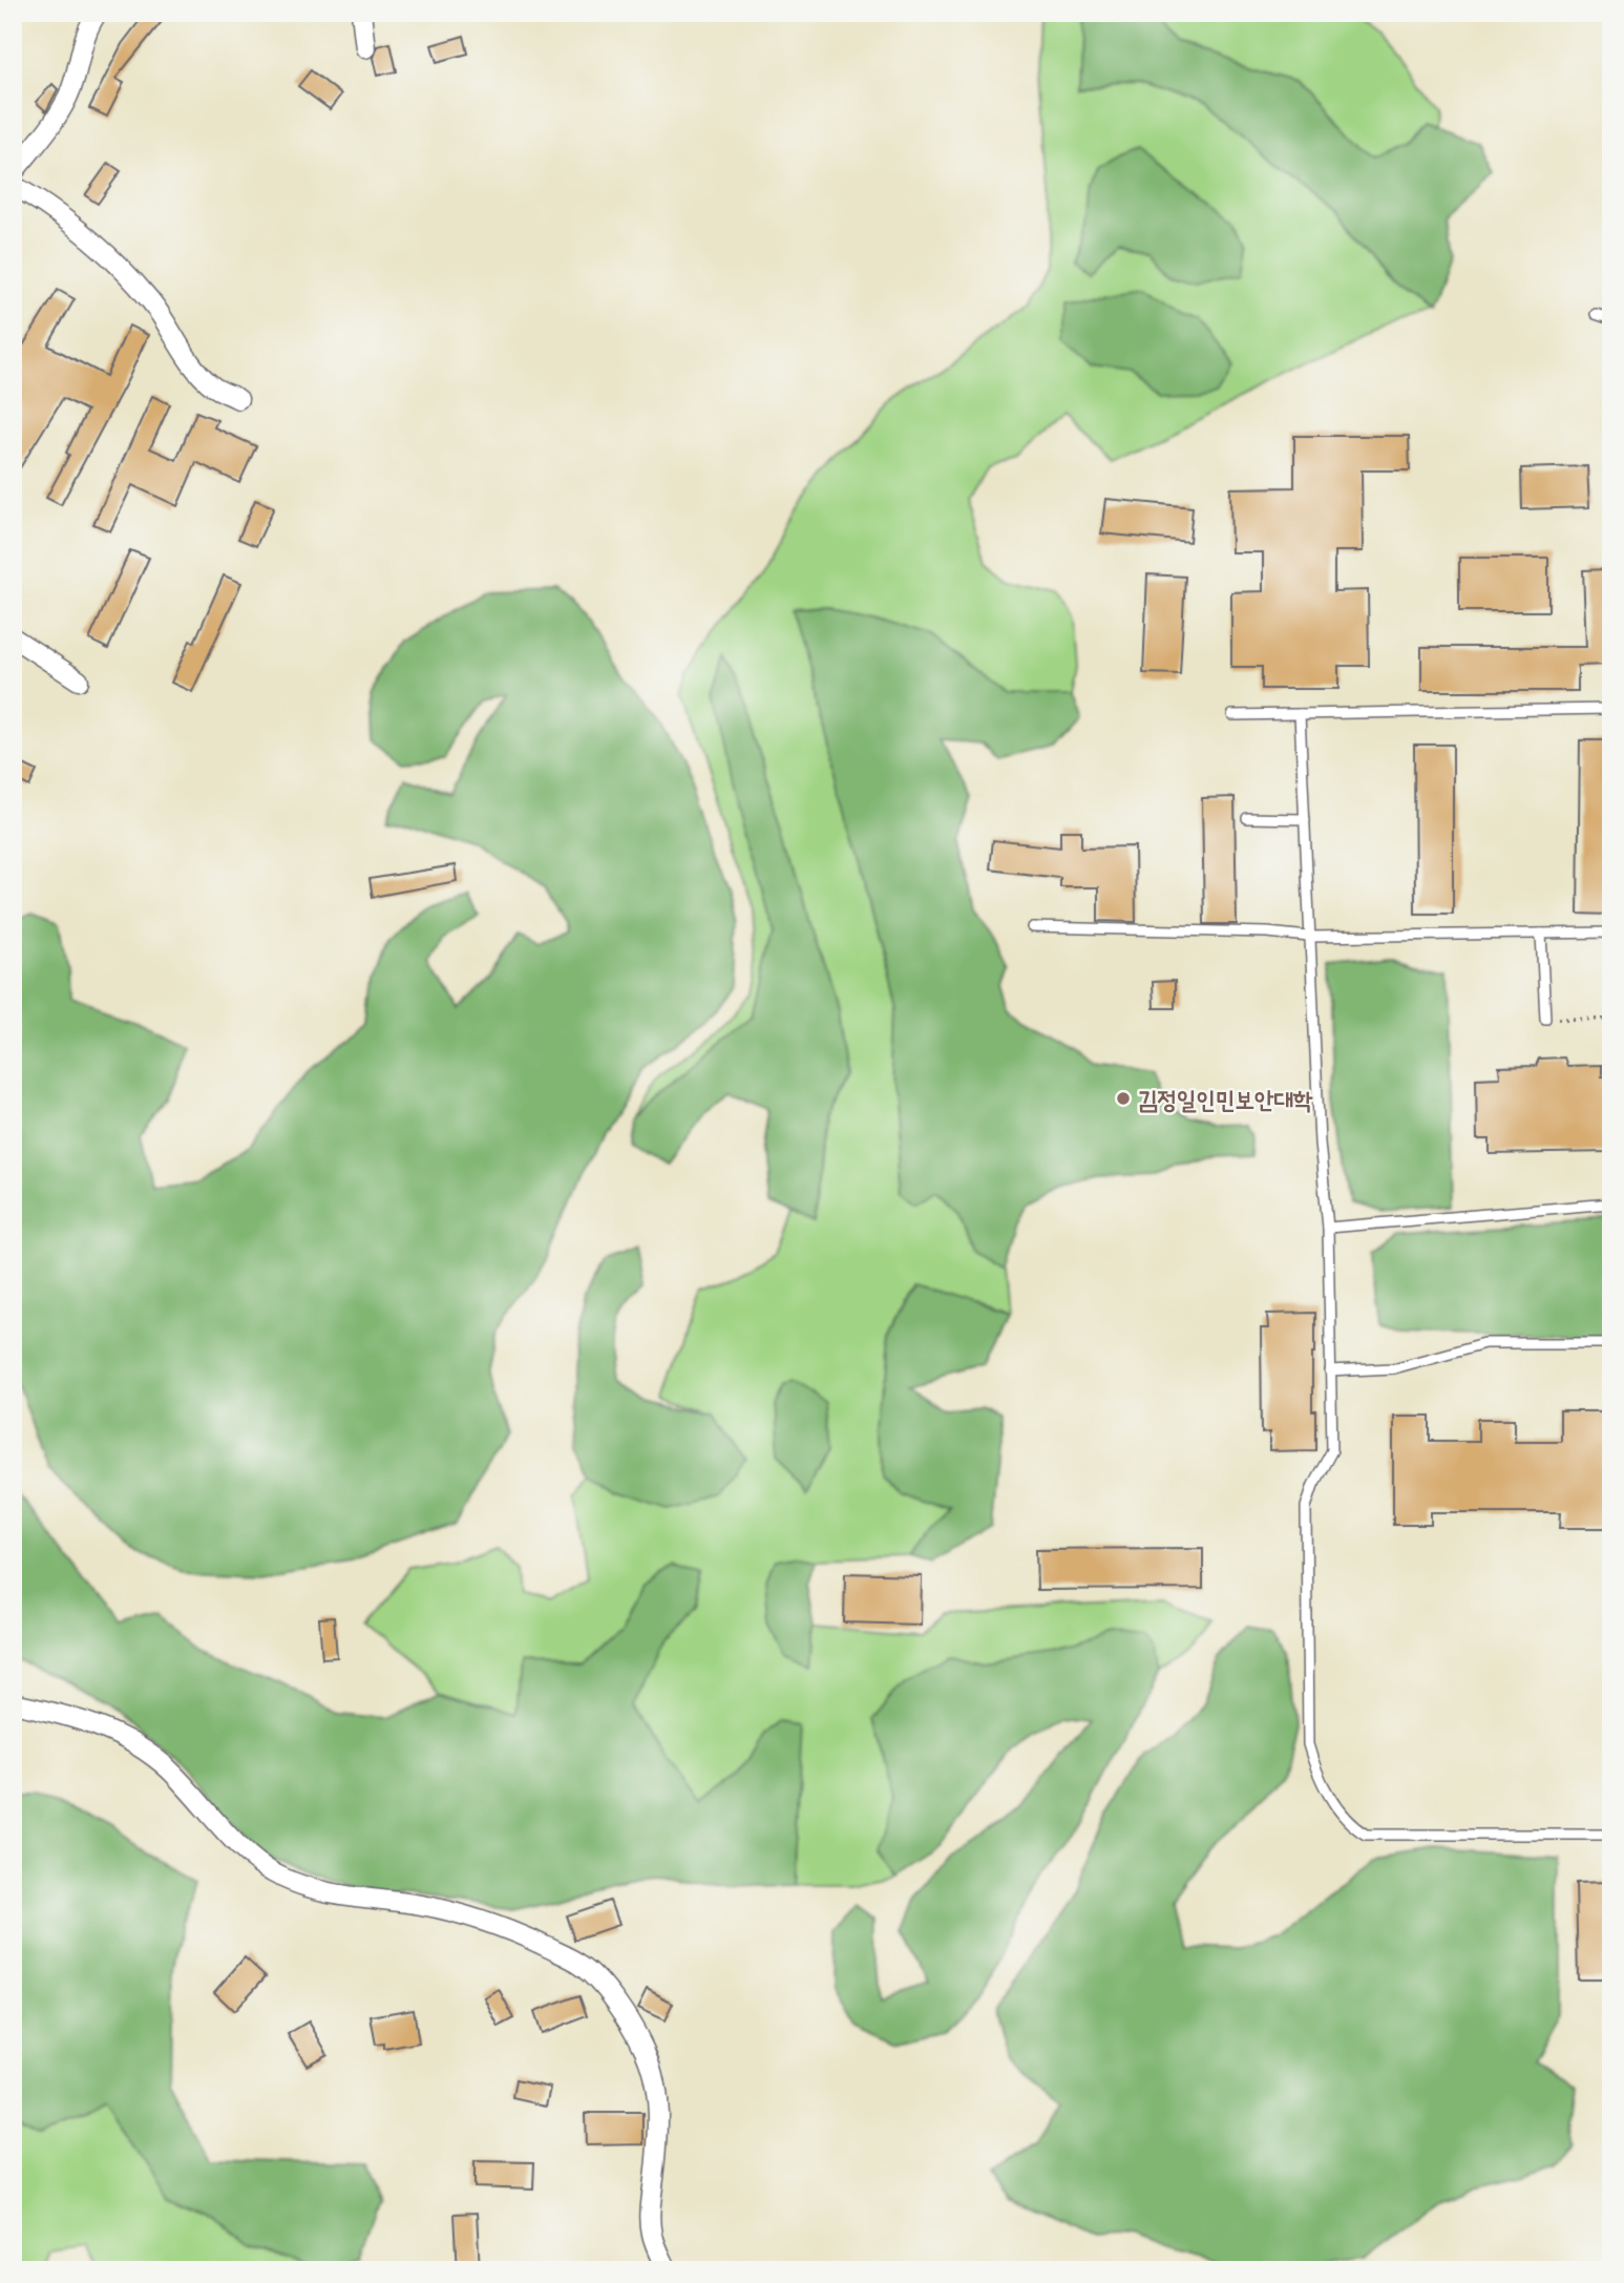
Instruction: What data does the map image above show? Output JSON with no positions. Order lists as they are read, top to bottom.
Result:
{
  "places": ["김정일인민보안대학"]
}
